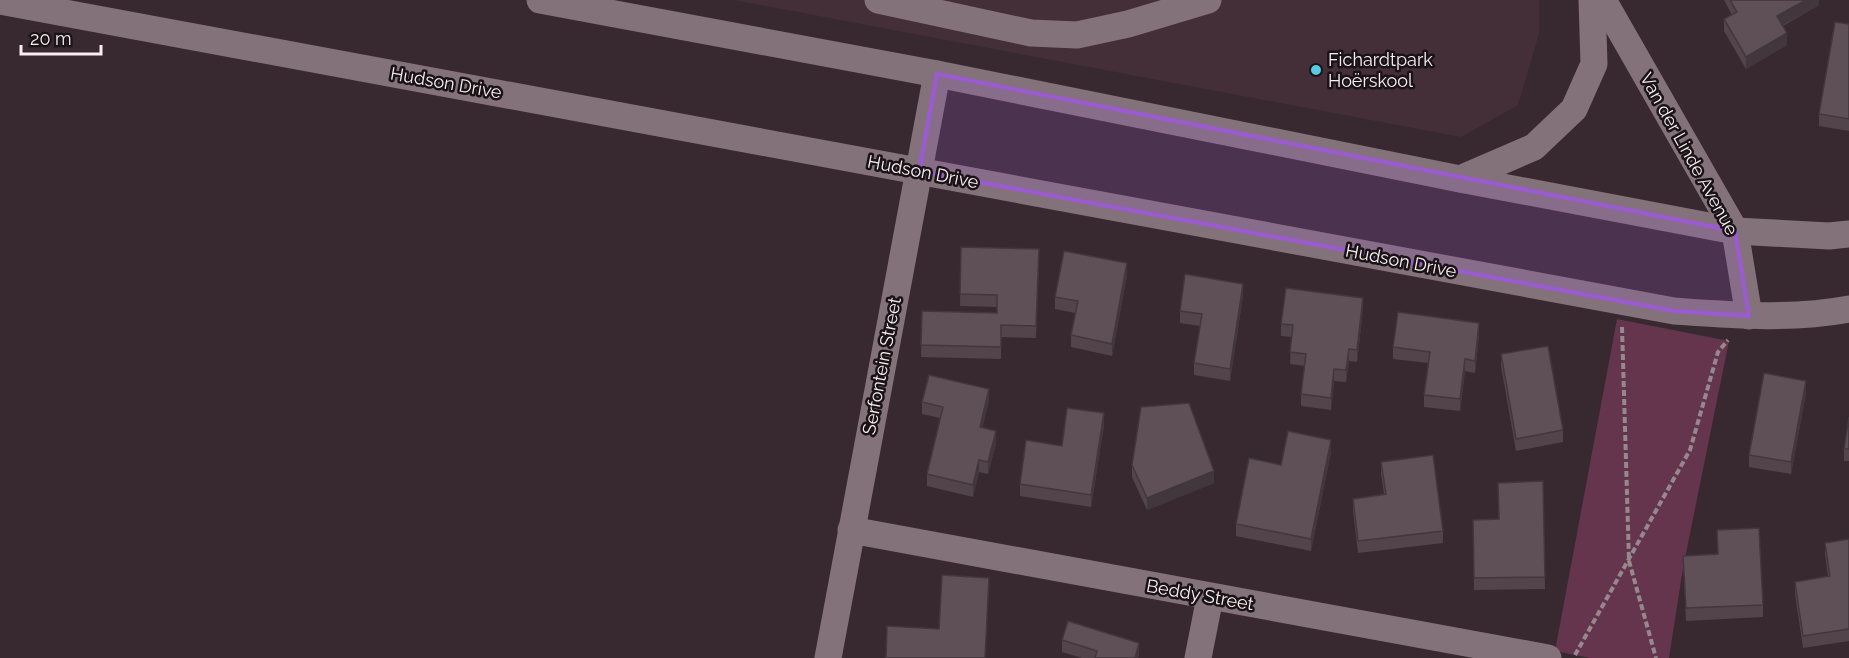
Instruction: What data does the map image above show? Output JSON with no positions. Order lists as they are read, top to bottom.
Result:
{
  "streets": {
    "street": [
      "Hudson Drive",
      "Van der Linde Avenue",
      "Serfontein Street",
      "Beddy Street"
    ]
  },
  "crossings": [
    ["Hudson Drive", "Van der Linde Avenue"],
    ["Hudson Drive", "Serfontein Street"],
    ["Serfontein Street", "Beddy Street"]
  ],
  "places": ["Fichardtpark Hoërskool"],
  "scale_bar": "20 m"
}
